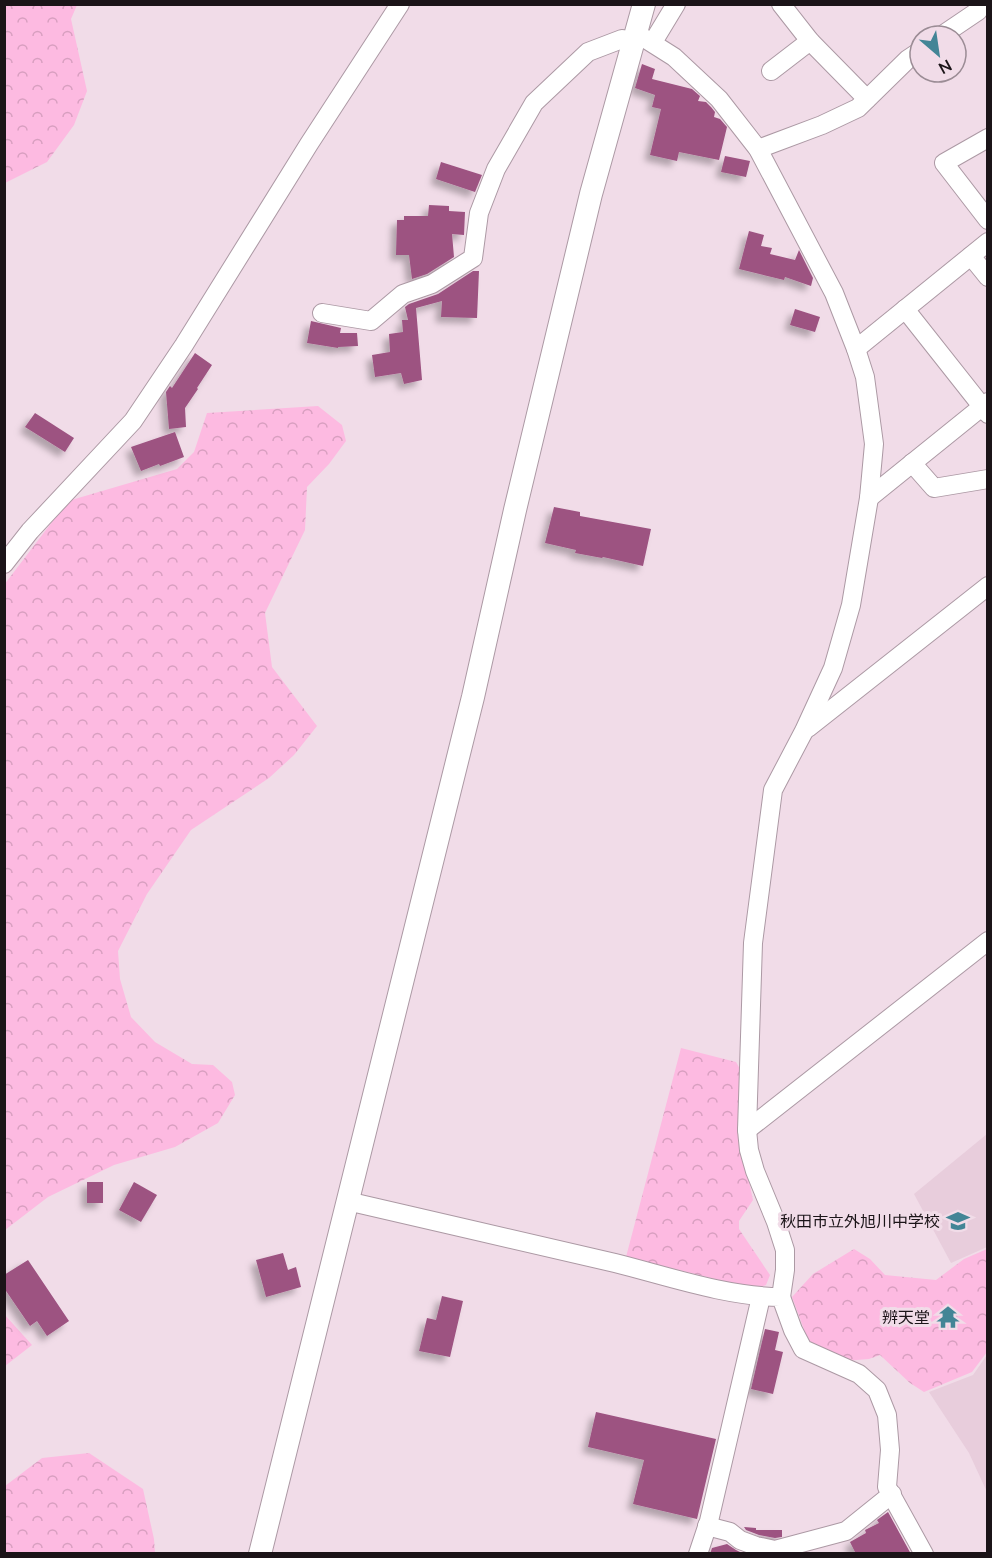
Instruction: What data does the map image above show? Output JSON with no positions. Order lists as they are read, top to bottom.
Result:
{
  "places": {
    "school or university": ["秋田市立外旭川中学校"],
    "temple": ["辨天堂"]
  },
  "north": "bottom right"
}
